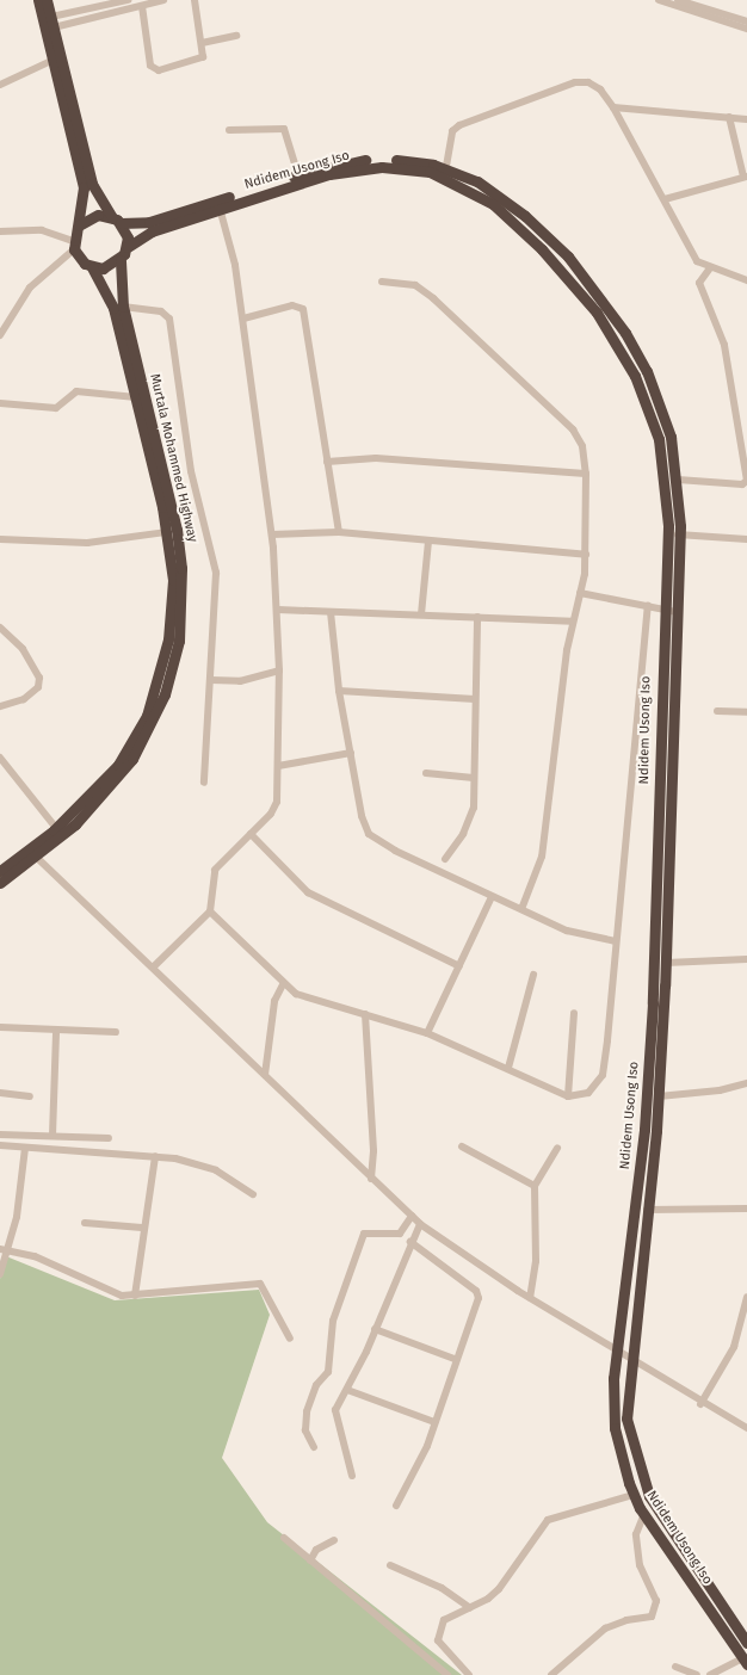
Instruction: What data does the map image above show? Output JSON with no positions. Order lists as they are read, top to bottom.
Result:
{
  "streets": {
    "highway": ["Ndidem Usong Iso", "Murtala Mohammed Highway"]
  },
  "crossings": [
    ["Ndidem Usong Iso", "Murtala Mohammed Highway"]
  ]
}
